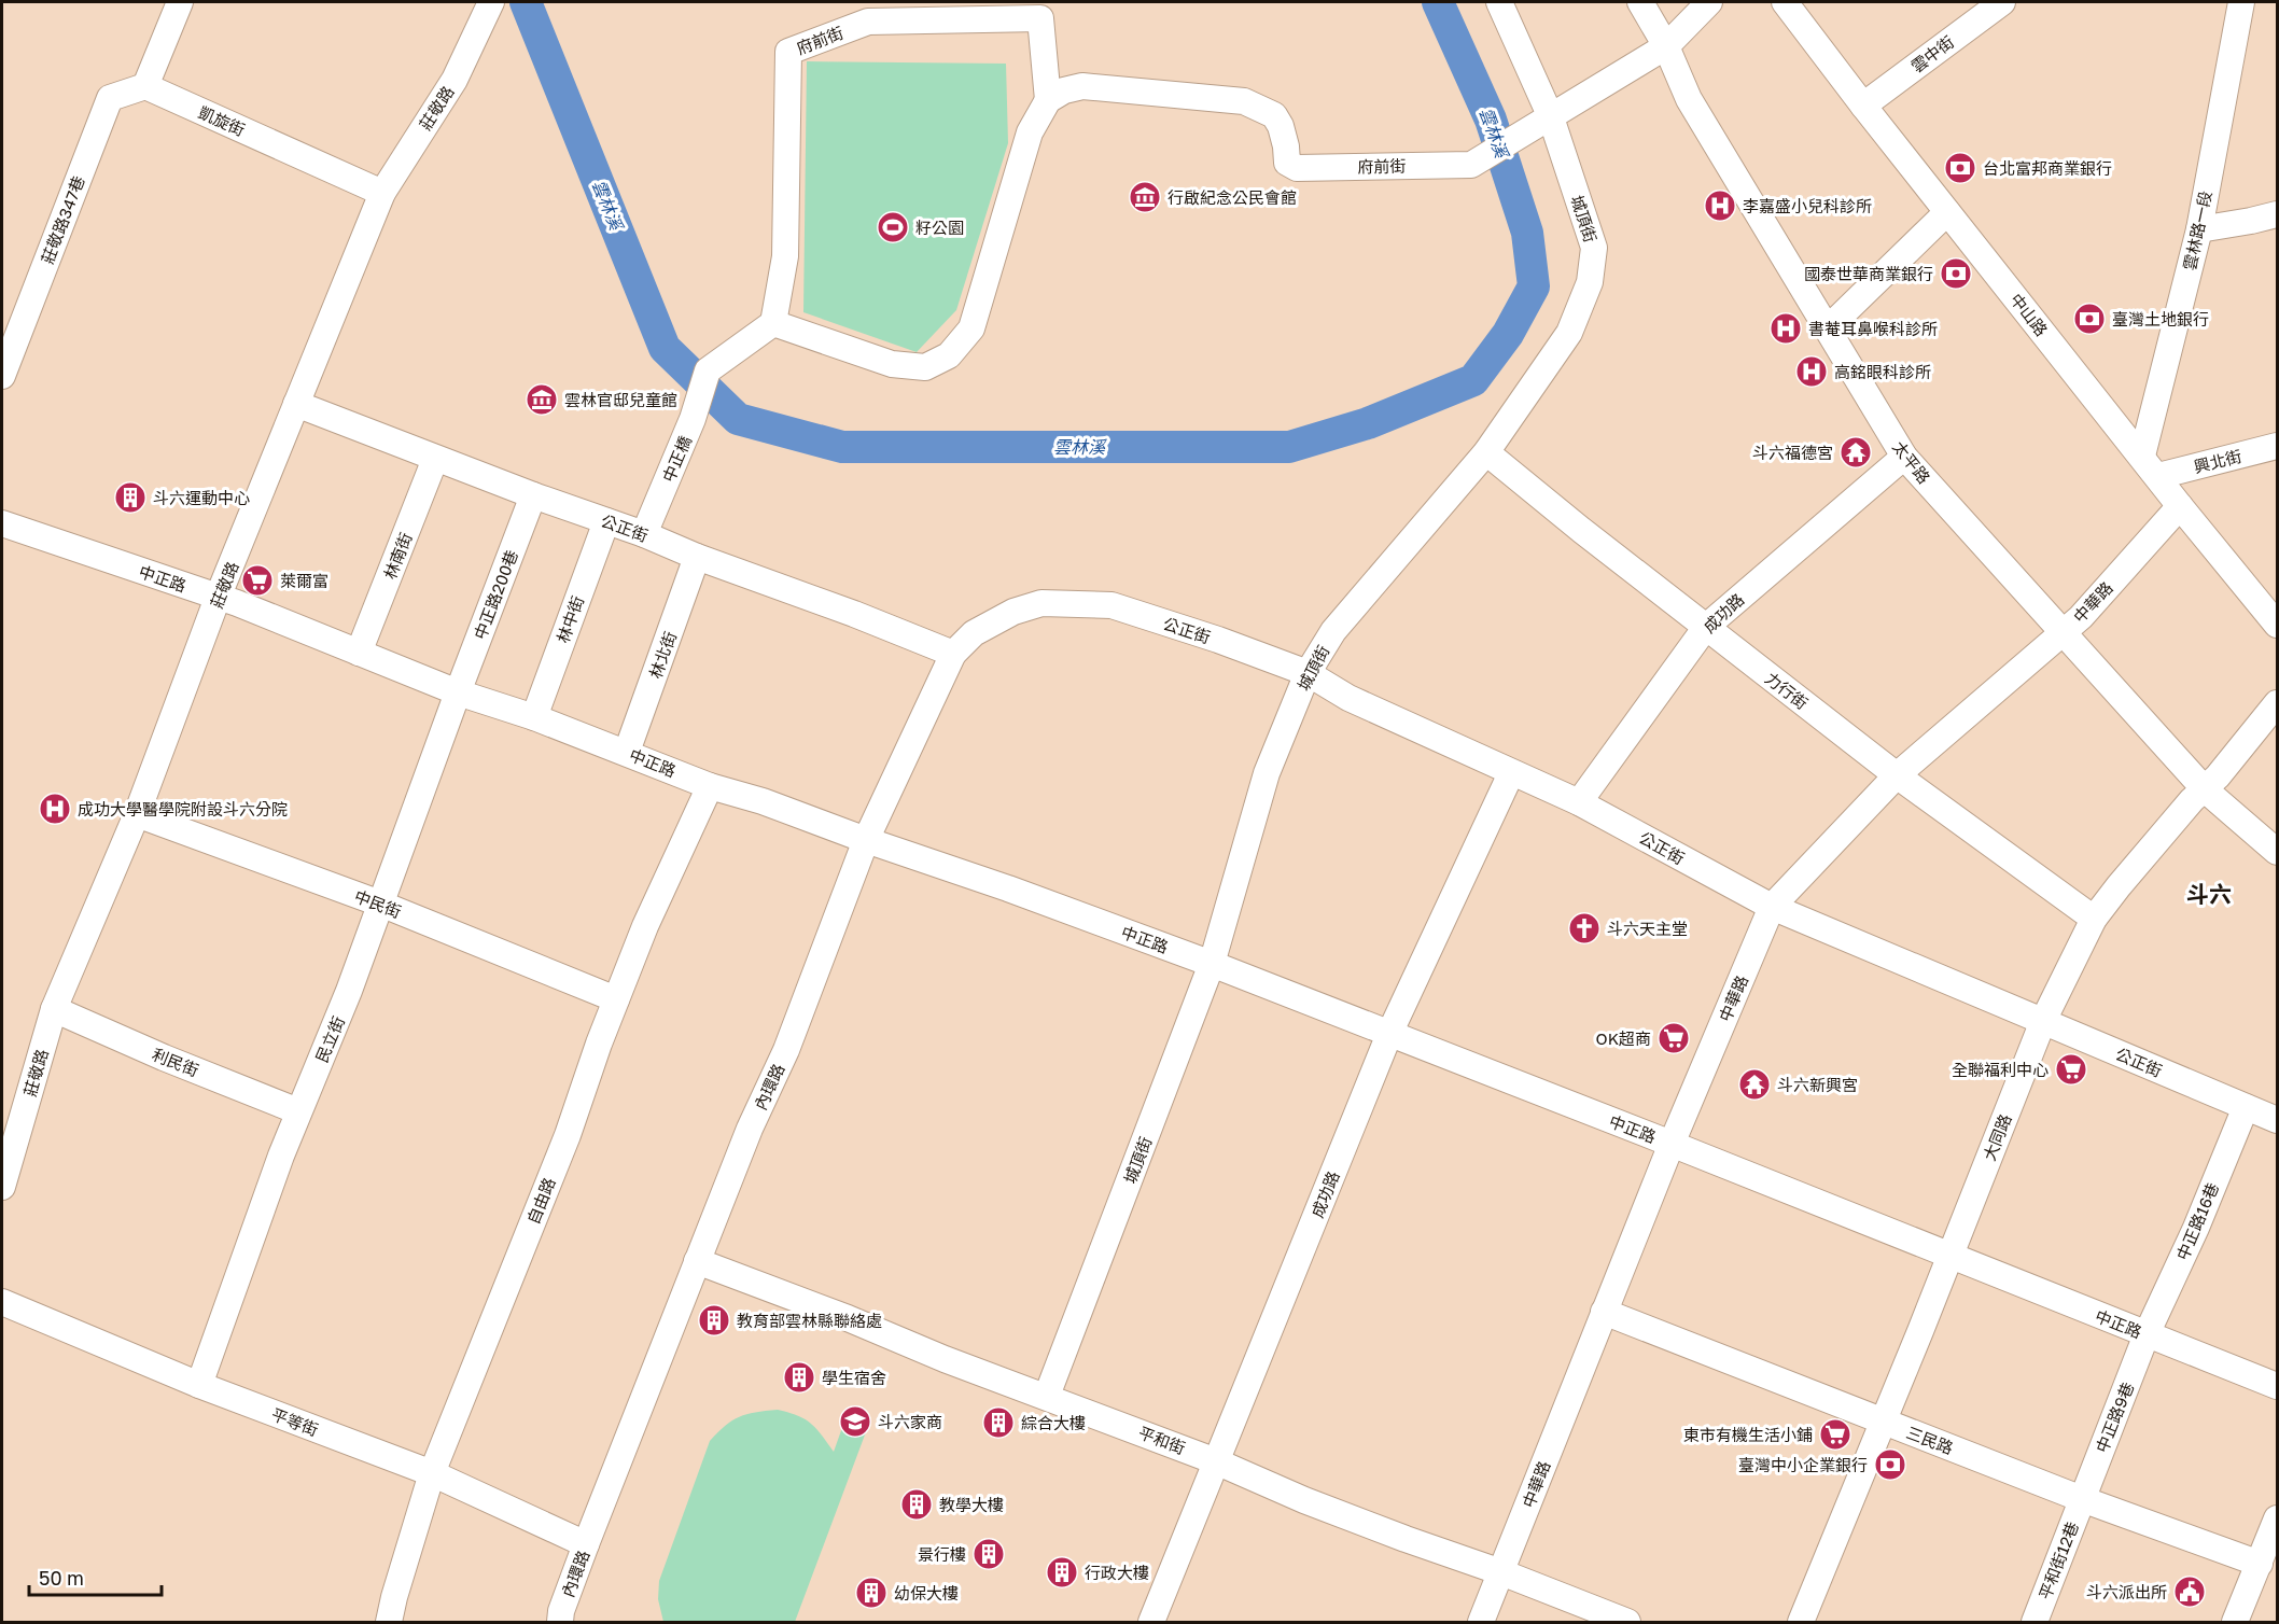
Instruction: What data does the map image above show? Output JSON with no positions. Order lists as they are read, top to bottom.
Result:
{
  "streets": {
    "street": [
      "府前街",
      "雲中街",
      "莊敬路",
      "凱旋街",
      "城頂街",
      "莊敬路347巷",
      "雲林路一段",
      "中山路",
      "中正橋",
      "興北街",
      "太平路",
      "公正街",
      "林南街",
      "中正路",
      "中正路200巷",
      "中華路",
      "成功路",
      "林中街",
      "林北街",
      "力行街",
      "中民街",
      "民立街",
      "利民街",
      "內環路",
      "大同路",
      "自由路",
      "中正路16巷",
      "中正路9巷",
      "平等街",
      "平和街",
      "三民路",
      "平和街12巷"
    ]
  },
  "crossings": [
    ["府前街", "城頂街"],
    ["府前街", "中正橋"],
    ["府前街", "太平路"],
    ["雲中街", "中山路"],
    ["莊敬路", "凱旋街"],
    ["莊敬路", "公正街"],
    ["莊敬路", "中正路"],
    ["莊敬路", "中民街"],
    ["莊敬路", "利民街"],
    ["凱旋街", "莊敬路347巷"],
    ["城頂街", "公正街"],
    ["城頂街", "中正路"],
    ["城頂街", "力行街"],
    ["城頂街", "平和街"],
    ["雲林路一段", "中山路"],
    ["中山路", "興北街"],
    ["中山路", "中華路"],
    ["中正橋", "公正街"],
    ["太平路", "中華路"],
    ["太平路", "成功路"],
    ["太平路", "大同路"],
    ["公正街", "林南街"],
    ["公正街", "中正路200巷"],
    ["公正街", "中華路"],
    ["公正街", "成功路"],
    ["公正街", "林中街"],
    ["公正街", "林北街"],
    ["公正街", "內環路"],
    ["公正街", "大同路"],
    ["公正街", "中正路16巷"],
    ["林南街", "中正路"],
    ["中正路", "中正路200巷"],
    ["中正路", "中華路"],
    ["中正路", "成功路"],
    ["中正路", "林中街"],
    ["中正路", "林北街"],
    ["中正路", "民立街"],
    ["中正路", "內環路"],
    ["中正路", "大同路"],
    ["中正路", "自由路"],
    ["中正路", "中正路16巷"],
    ["中正路", "中正路9巷"],
    ["中正路200巷", "民立街"],
    ["中華路", "力行街"],
    ["中華路", "平和街"],
    ["中華路", "三民路"],
    ["成功路", "力行街"],
    ["成功路", "平和街"],
    ["力行街", "大同路"],
    ["中民街", "民立街"],
    ["中民街", "自由路"],
    ["民立街", "利民街"],
    ["民立街", "平等街"],
    ["內環路", "平等街"],
    ["內環路", "平和街"],
    ["大同路", "三民路"],
    ["自由路", "平等街"],
    ["中正路16巷", "中正路9巷"],
    ["中正路9巷", "三民路"],
    ["中正路9巷", "平和街12巷"],
    ["三民路", "平和街12巷"]
  ],
  "districts": ["斗六"],
  "water": ["雲林溪"],
  "places": {
    "bank": [
      "台北富邦商業銀行",
      "國泰世華商業銀行",
      "臺灣土地銀行",
      "臺灣中小企業銀行"
    ],
    "museum": ["行啟紀念公民會館", "雲林官邸兒童館"],
    "hospital": [
      "李嘉盛小兒科診所",
      "書菴耳鼻喉科診所",
      "高銘眼科診所",
      "成功大學醫學院附設斗六分院"
    ],
    "sports": ["籽公園"],
    "temple": ["斗六福德宮", "斗六新興宮"],
    "building": [
      "斗六運動中心",
      "教育部雲林縣聯絡處",
      "學生宿舍",
      "綜合大樓",
      "教學大樓",
      "景行樓",
      "行政大樓",
      "幼保大樓"
    ],
    "supermarket": [
      "萊爾富",
      "OK超商",
      "全聯福利中心",
      "東市有機生活小鋪"
    ],
    "church": ["斗六天主堂"],
    "school or university": ["斗六家商"],
    "public building": ["斗六派出所"]
  },
  "scale_bar": "50 m"
}
